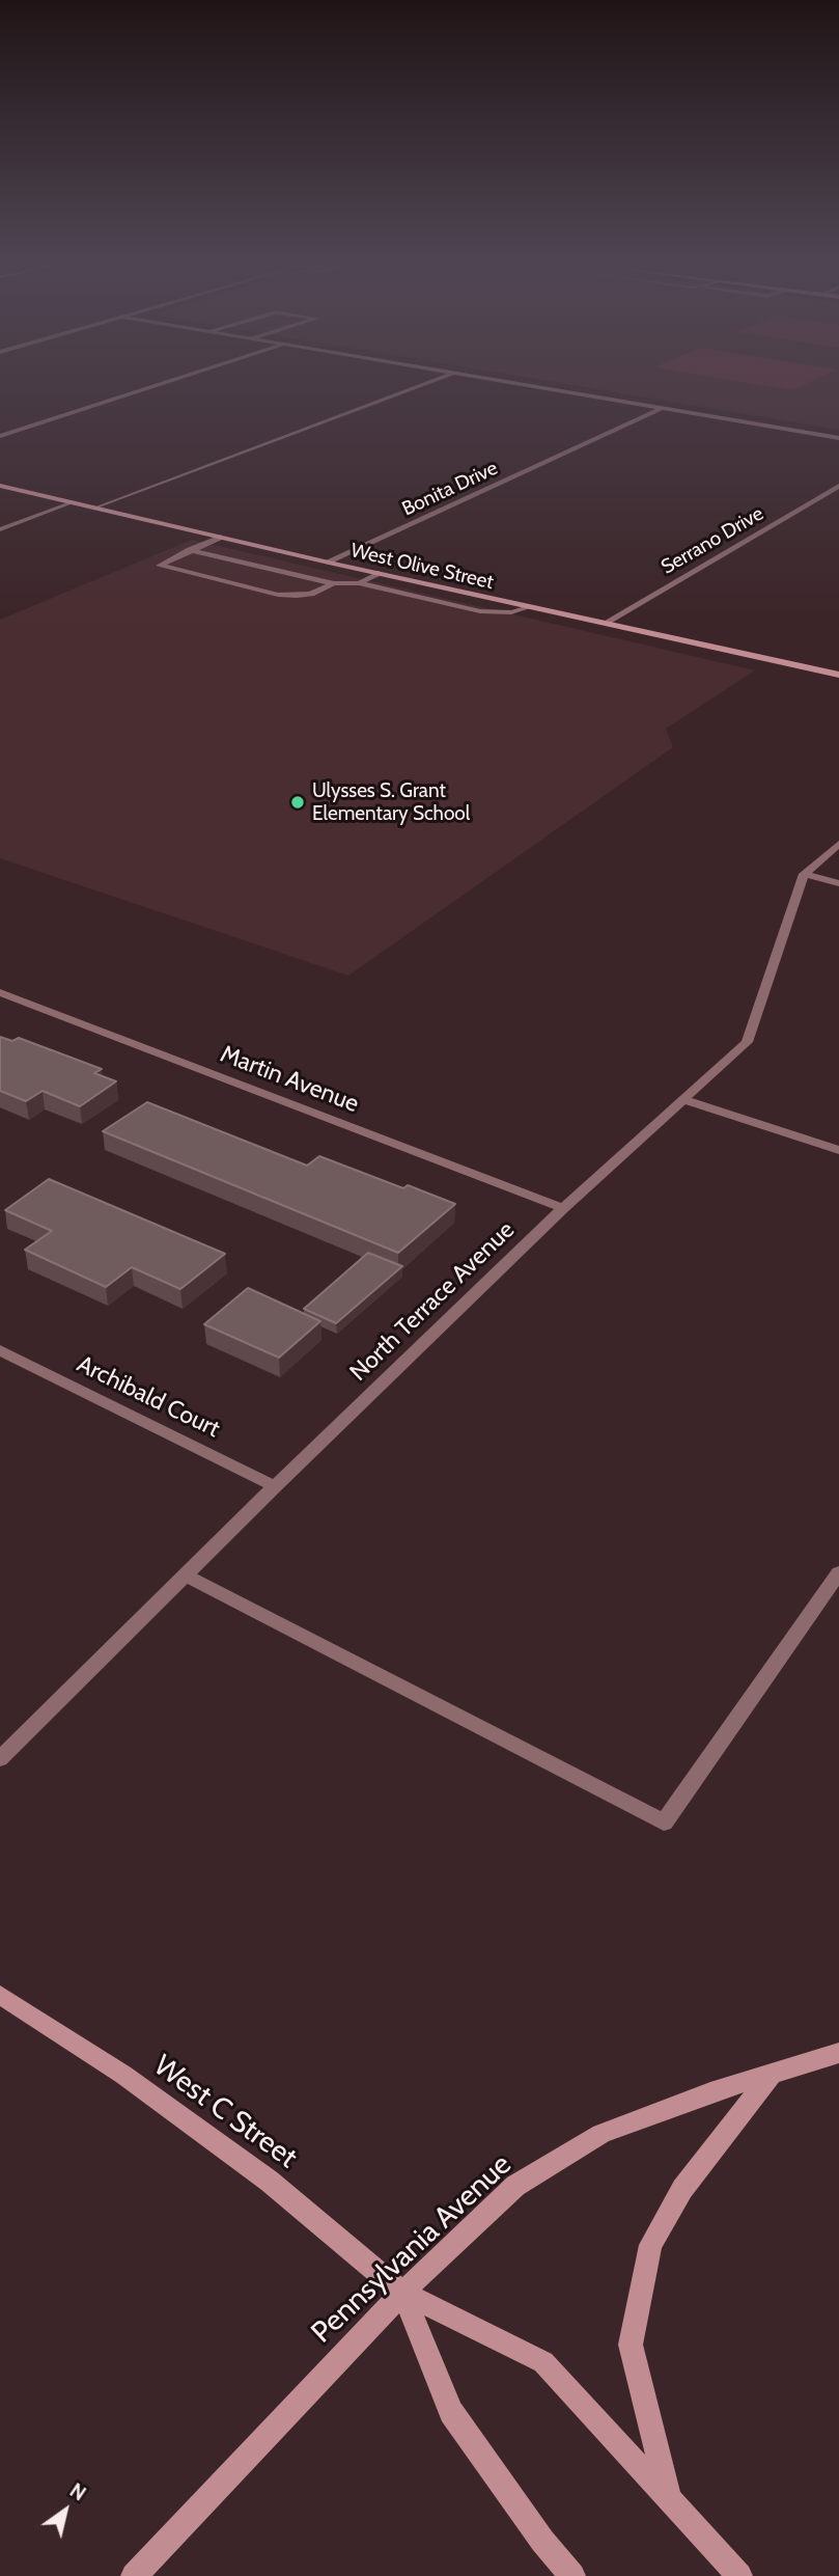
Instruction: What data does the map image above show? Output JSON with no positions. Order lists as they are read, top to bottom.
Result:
{
  "streets": {
    "street": [
      "Bonita Drive",
      "Serrano Drive",
      "West Olive Street",
      "Martin Avenue",
      "North Terrace Avenue",
      "Archibald Court",
      "West C Street",
      "Pennsylvania Avenue"
    ]
  },
  "crossings": [
    ["Bonita Drive", "West Olive Street"],
    ["Serrano Drive", "West Olive Street"],
    ["Martin Avenue", "North Terrace Avenue"],
    ["North Terrace Avenue", "Archibald Court"],
    ["West C Street", "Pennsylvania Avenue"]
  ],
  "places": ["Ulysses S. Grant Elementary School"],
  "north": "top right"
}
